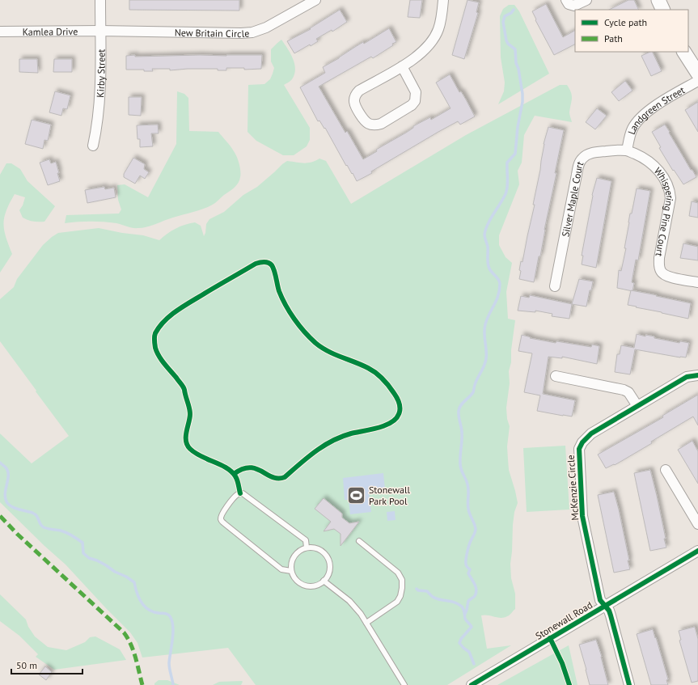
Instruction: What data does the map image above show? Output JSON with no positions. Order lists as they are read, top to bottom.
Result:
{
  "streets": {
    "street": [
      "Kamlea Drive",
      "New Britain Circle",
      "Kirby Street",
      "Landgreen Street",
      "Silver Maple Court",
      "Whispering Pine Court",
      "McKenzie Circle",
      "Stonewall Road"
    ]
  },
  "crossings": [
    ["Kamlea Drive", "New Britain Circle"],
    ["Kamlea Drive", "Kirby Street"],
    ["New Britain Circle", "Kirby Street"],
    ["Landgreen Street", "Silver Maple Court"],
    ["Landgreen Street", "Whispering Pine Court"],
    ["Silver Maple Court", "Whispering Pine Court"],
    ["McKenzie Circle", "Stonewall Road"]
  ],
  "places": {
    "sports": ["Stonewall Park Pool"]
  },
  "legend": ["Cycle path", "Path"],
  "scale_bar": "50 m"
}
